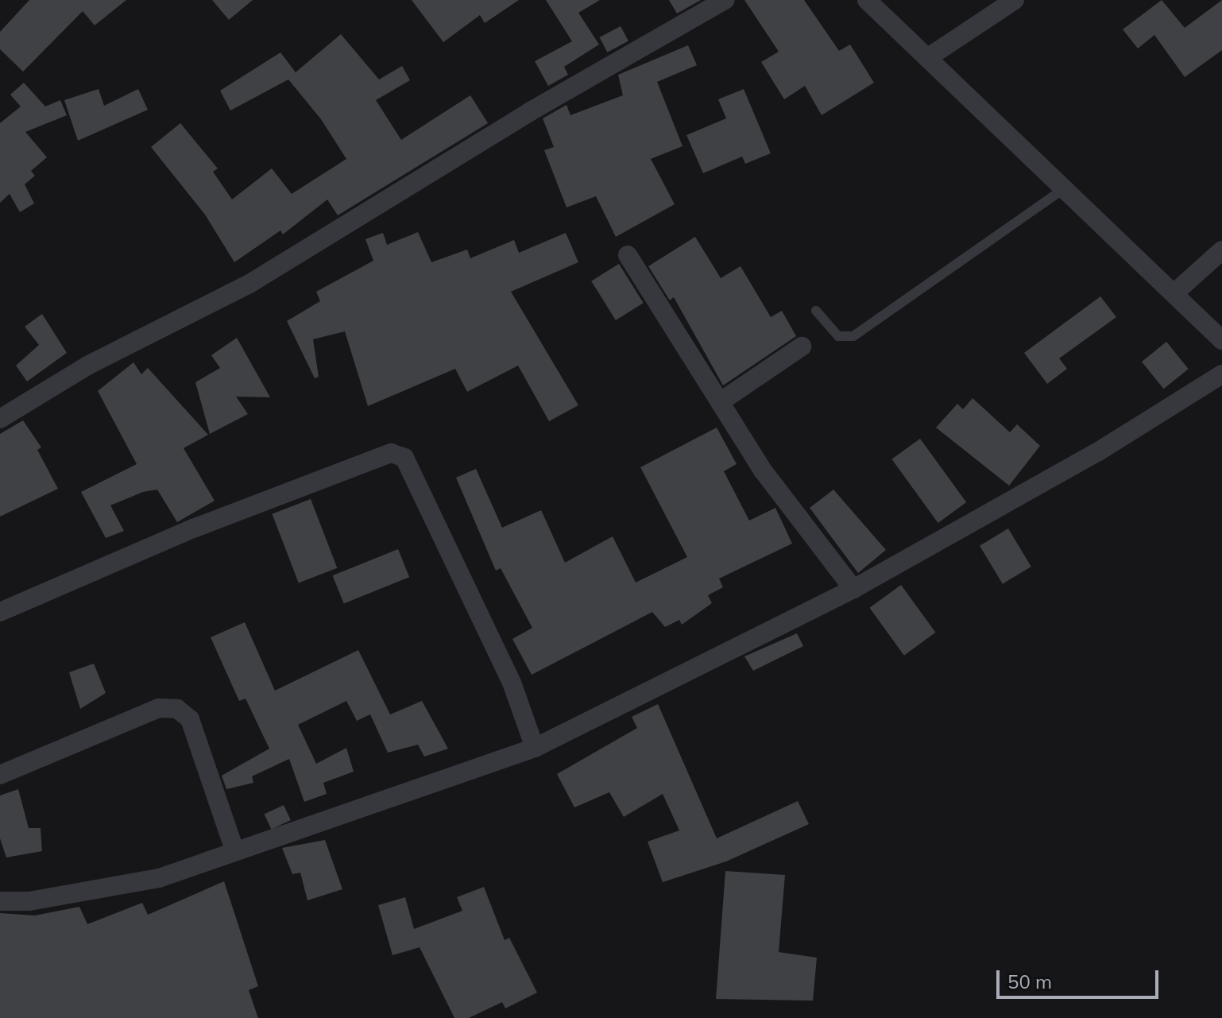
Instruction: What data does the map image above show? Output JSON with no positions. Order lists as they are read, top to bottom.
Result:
{
  "scale_bar": "50 m"
}
